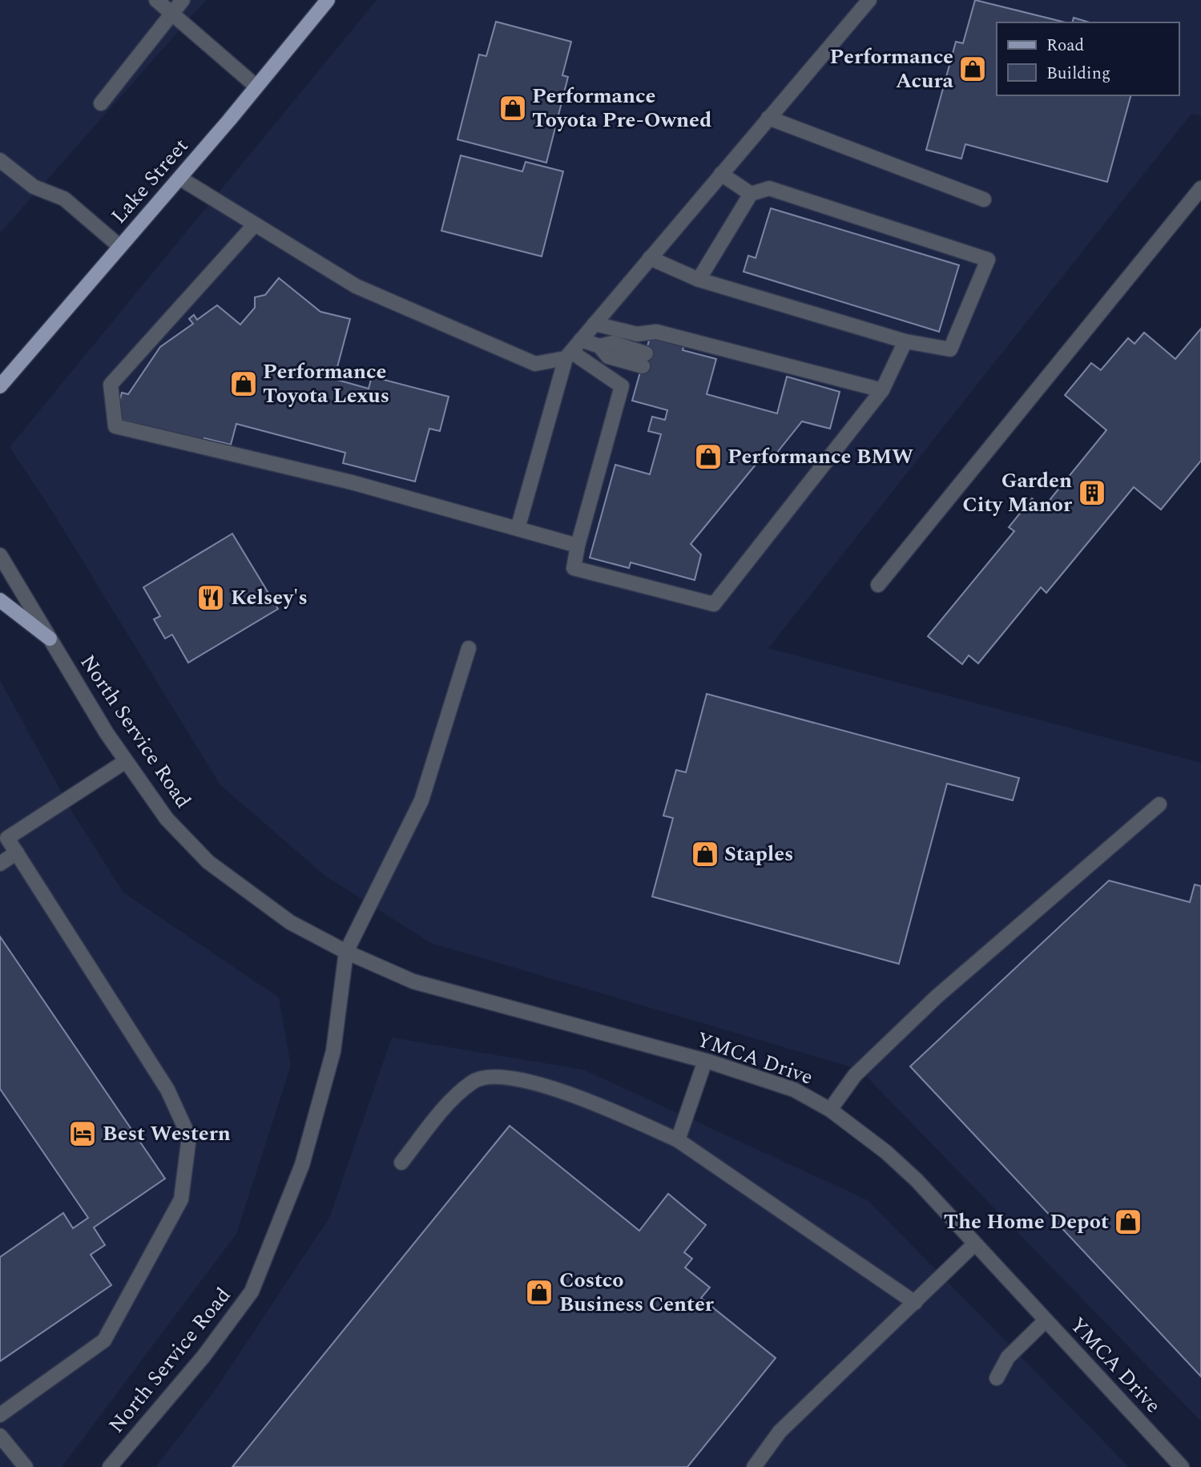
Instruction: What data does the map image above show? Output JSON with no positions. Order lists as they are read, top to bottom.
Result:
{
  "streets": {
    "main road": ["Lake Street"],
    "street": ["North Service Road", "YMCA Drive"]
  },
  "crossings": [
    ["North Service Road", "YMCA Drive"]
  ],
  "places": {
    "shop": [
      "Performance Acura",
      "Performance Toyota Pre-Owned",
      "Performance Toyota Lexus",
      "Performance BMW",
      "Staples",
      "The Home Depot",
      "Costco Business Center"
    ],
    "building": ["Garden City Manor"],
    "restaurant": ["Kelsey's"],
    "hotel": ["Best Western"]
  },
  "legend": ["Road", "Building"]
}
